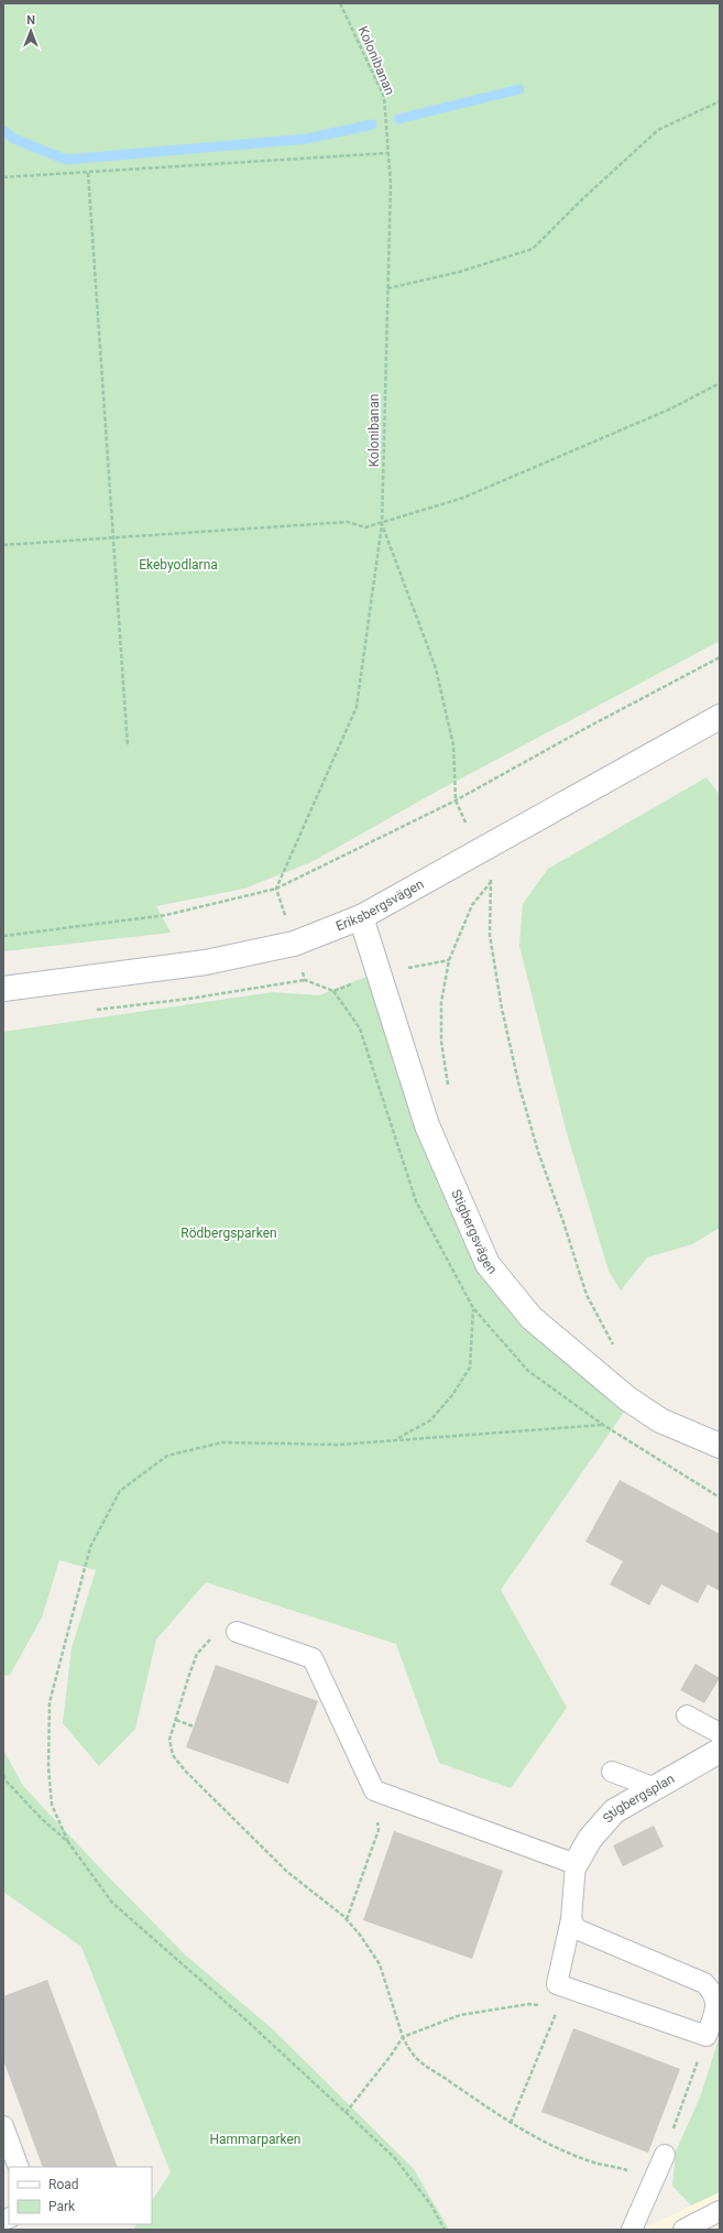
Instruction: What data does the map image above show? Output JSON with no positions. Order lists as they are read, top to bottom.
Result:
{
  "streets": {
    "street": ["Eriksbergsvägen", "Stigbergsvägen", "Stigbergsplan"],
    "path": ["Kolonibanan"]
  },
  "crossings": [
    ["Kolonibanan", "Eriksbergsvägen"],
    ["Eriksbergsvägen", "Stigbergsvägen"]
  ],
  "parks": ["Ekebyodlarna", "Rödbergsparken", "Hammarparken"],
  "legend": ["Road", "Park"],
  "north": "top"
}
